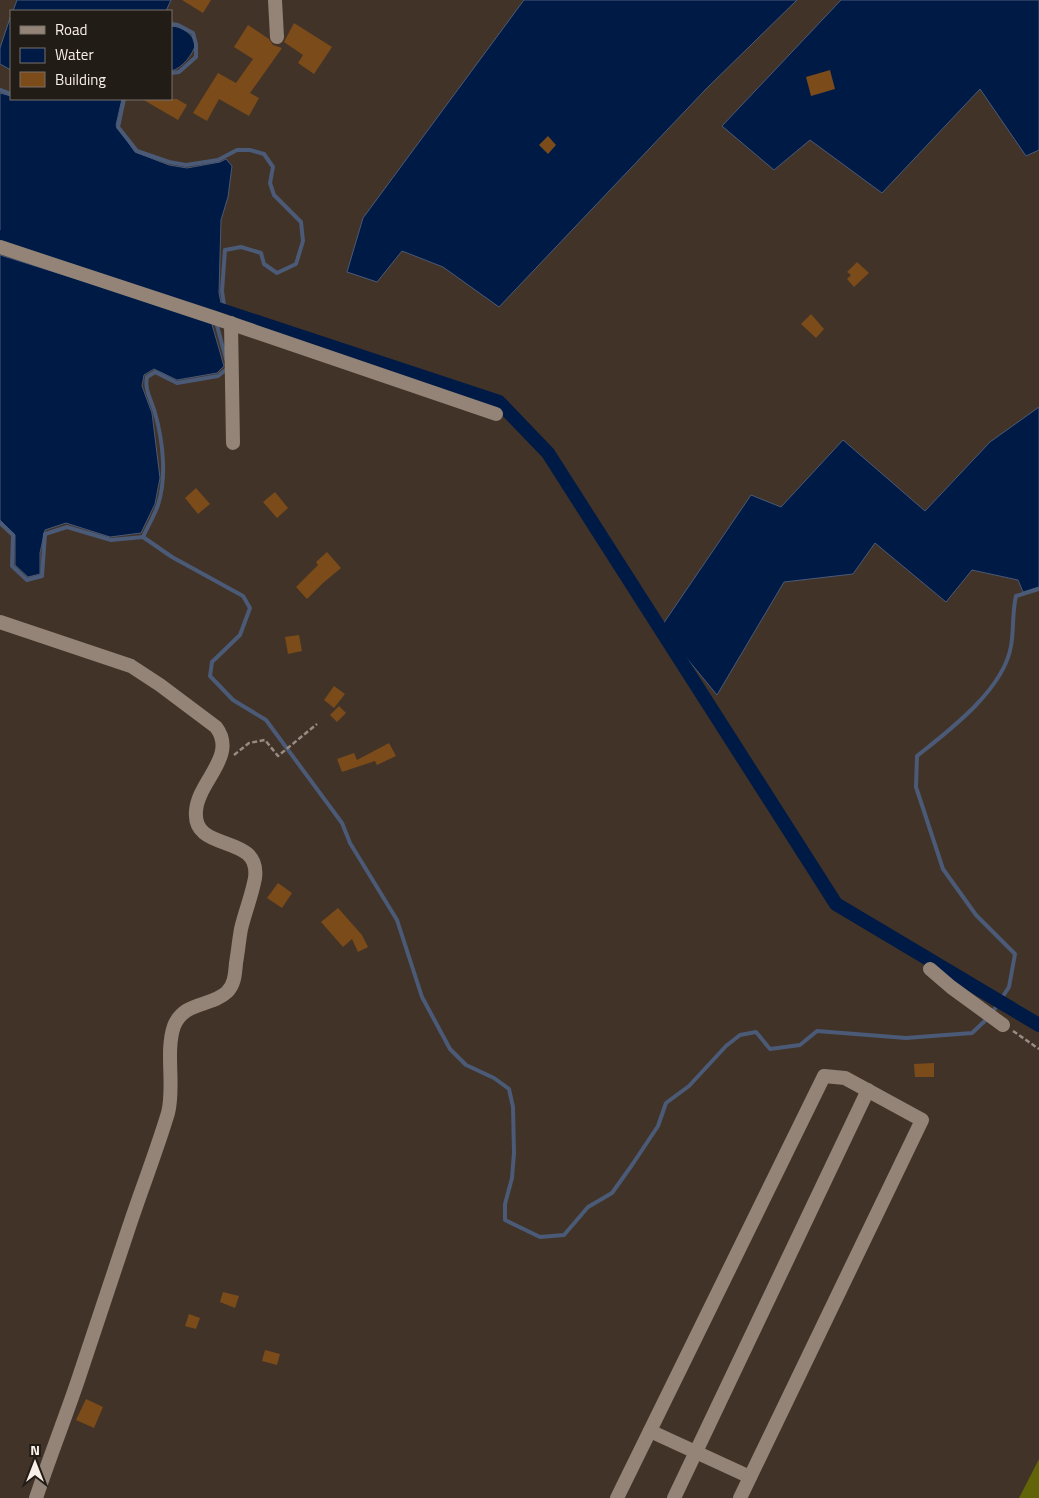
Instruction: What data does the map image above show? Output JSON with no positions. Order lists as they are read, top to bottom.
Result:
{
  "legend": ["Road", "Water", "Building"],
  "north": "top"
}
